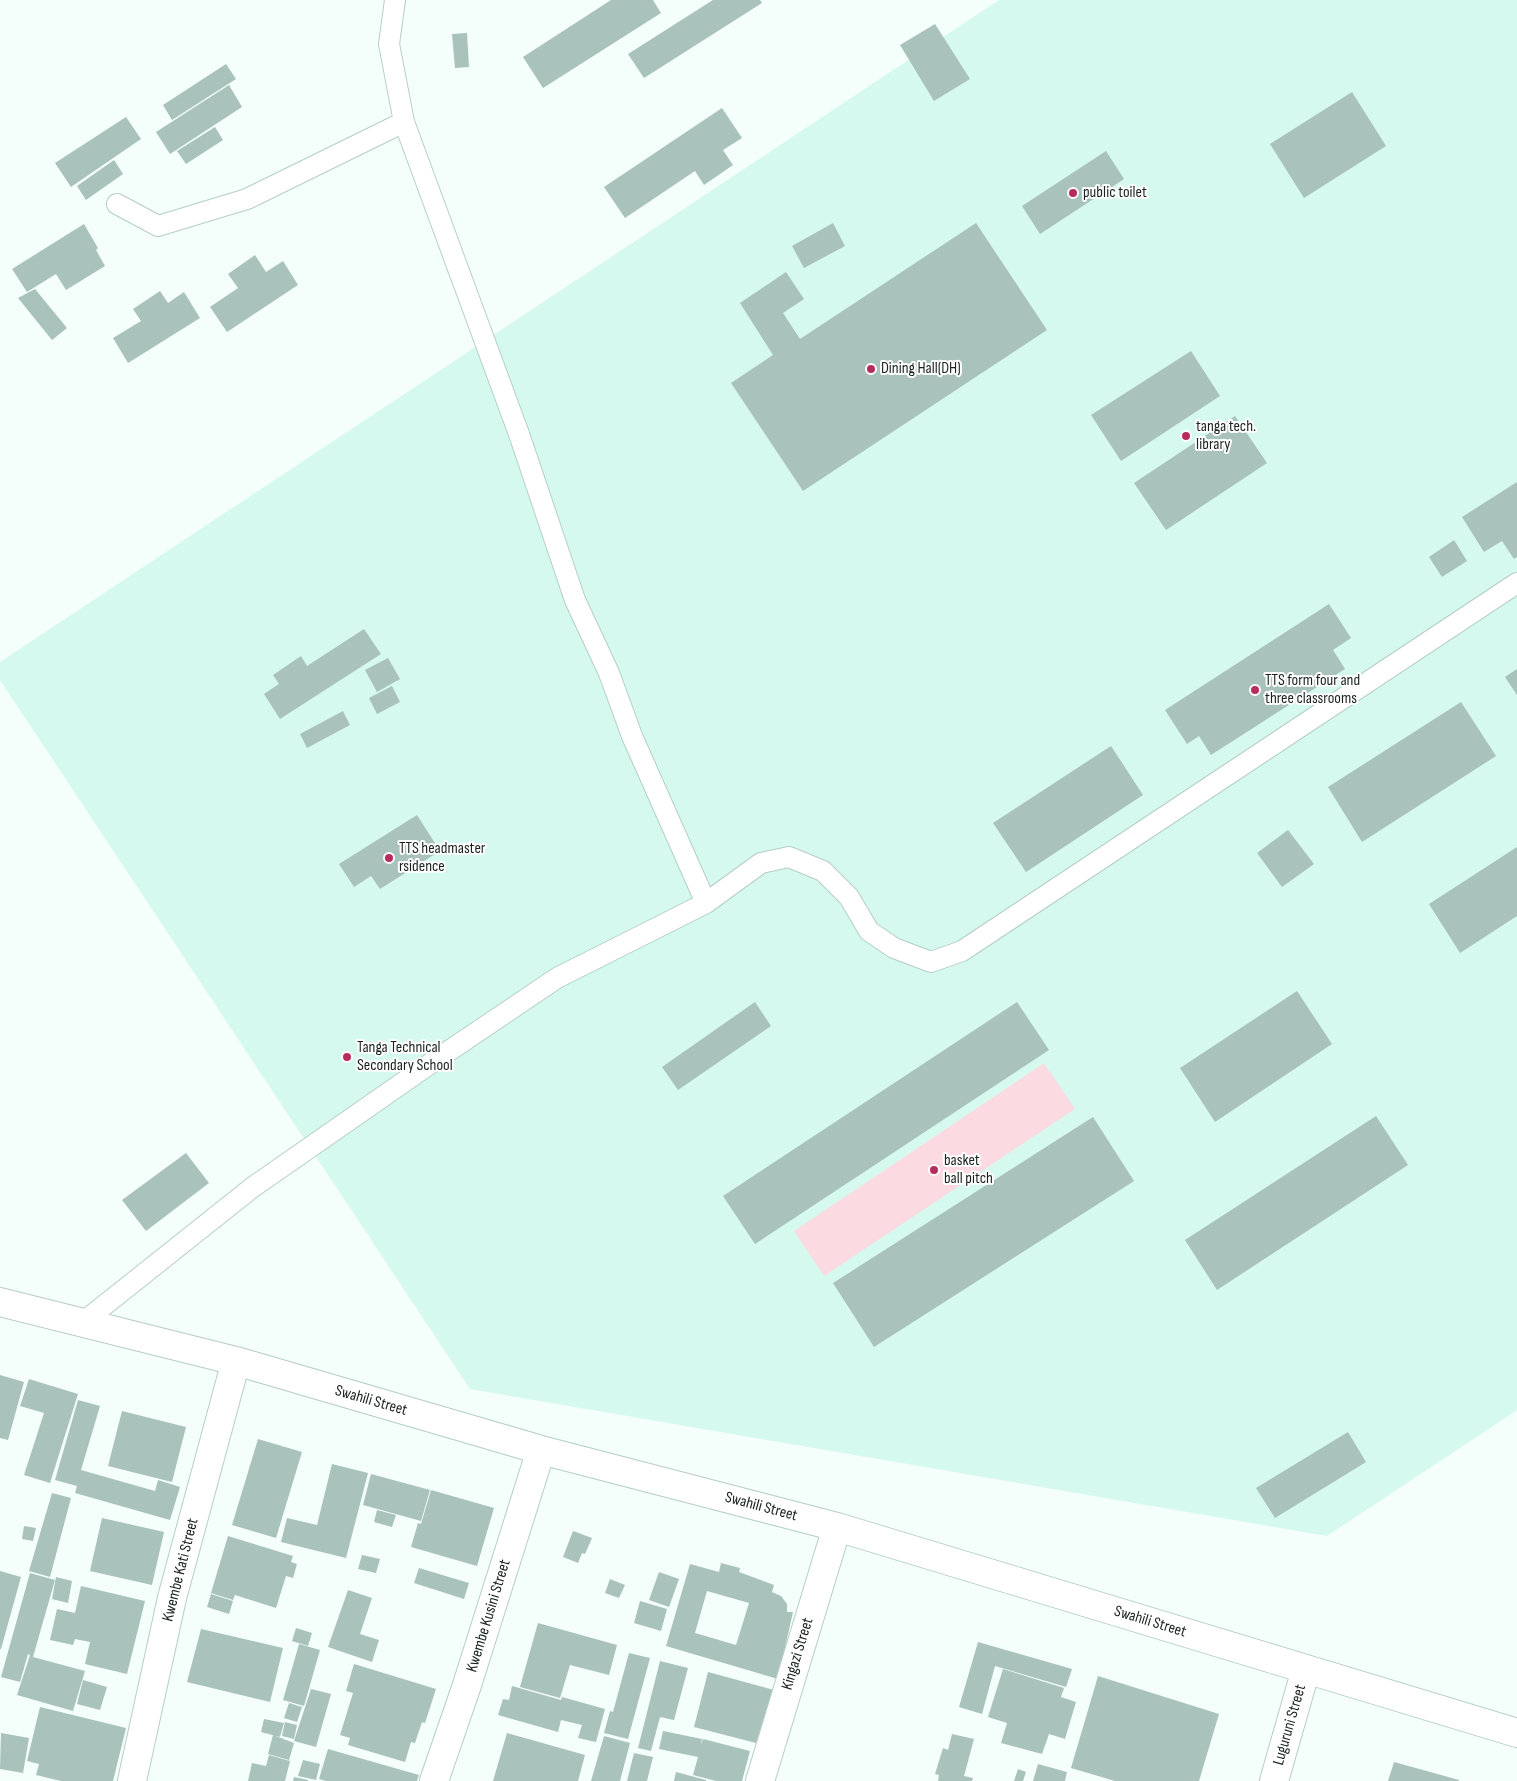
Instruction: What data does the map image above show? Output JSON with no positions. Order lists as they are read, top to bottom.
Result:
{
  "streets": {
    "street": [
      "Swahili Street",
      "Kwembe Kati Street",
      "Kwembe Kusini Street",
      "Kingazi Street",
      "Luguruni Street"
    ]
  },
  "crossings": [
    ["Swahili Street", "Kwembe Kati Street"],
    ["Swahili Street", "Kwembe Kusini Street"],
    ["Swahili Street", "Kingazi Street"],
    ["Swahili Street", "Luguruni Street"]
  ],
  "places": [
    "public toilet",
    "Dining Hall(DH)",
    "tanga tech. library",
    "TTS form four and three classrooms",
    "TTS headmaster rsidence",
    "Tanga Technical Secondary School",
    "basket ball pitch"
  ]
}
